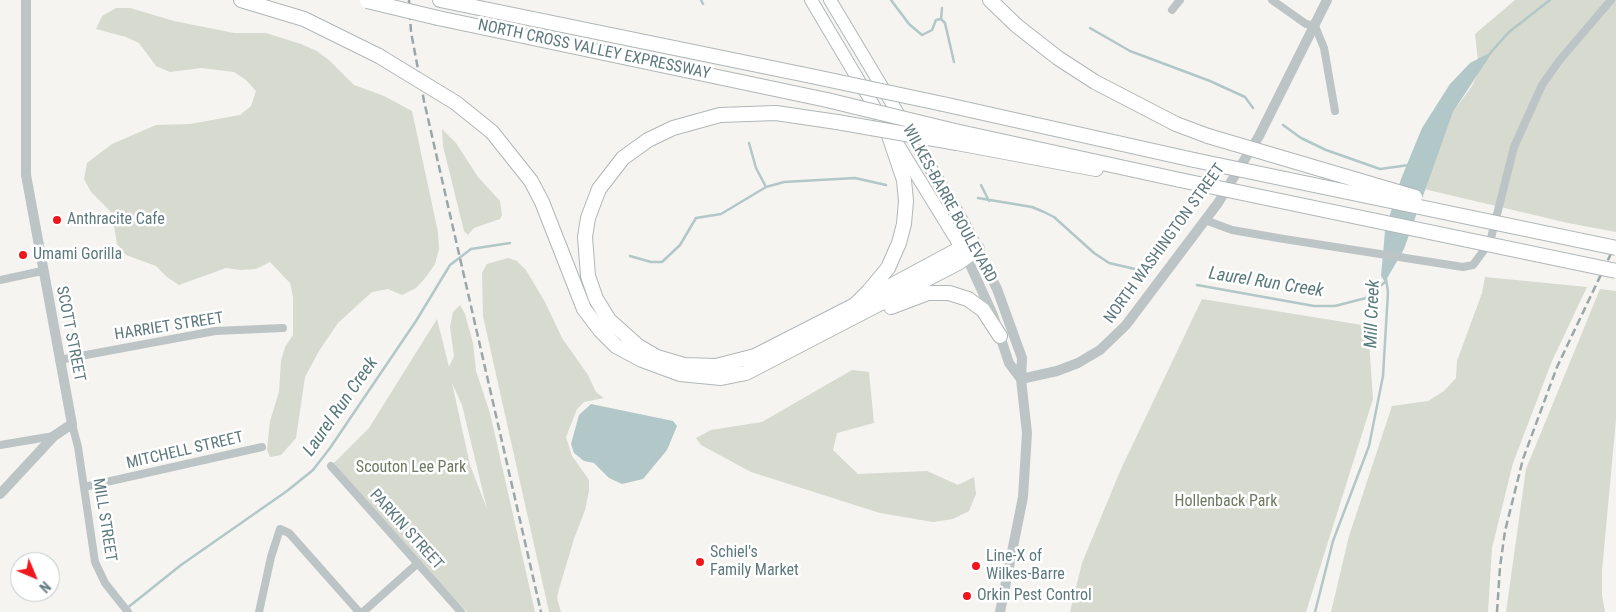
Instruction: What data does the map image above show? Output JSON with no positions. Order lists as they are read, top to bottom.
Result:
{
  "streets": {
    "highway": ["NORTH CROSS VALLEY EXPRESSWAY"],
    "main road": ["WILKES-BARRE BOULEVARD"],
    "street": [
      "NORTH WASHINGTON STREET",
      "HARRIET STREET",
      "SCOTT STREET",
      "MITCHELL STREET",
      "MILL STREET",
      "PARKIN STREET"
    ]
  },
  "crossings": [
    ["WILKES-BARRE BOULEVARD", "NORTH WASHINGTON STREET"],
    ["HARRIET STREET", "SCOTT STREET"],
    ["SCOTT STREET", "MILL STREET"],
    ["MITCHELL STREET", "MILL STREET"]
  ],
  "water": ["Laurel Run Creek", "Mill Creek"],
  "parks": ["Scouton Lee Park", "Hollenback Park"],
  "places": [
    "Anthracite Cafe",
    "Umami Gorilla",
    "Schiel's Family Market",
    "Line-X of Wilkes-Barre",
    "Orkin Pest Control"
  ],
  "north": "bottom right"
}
